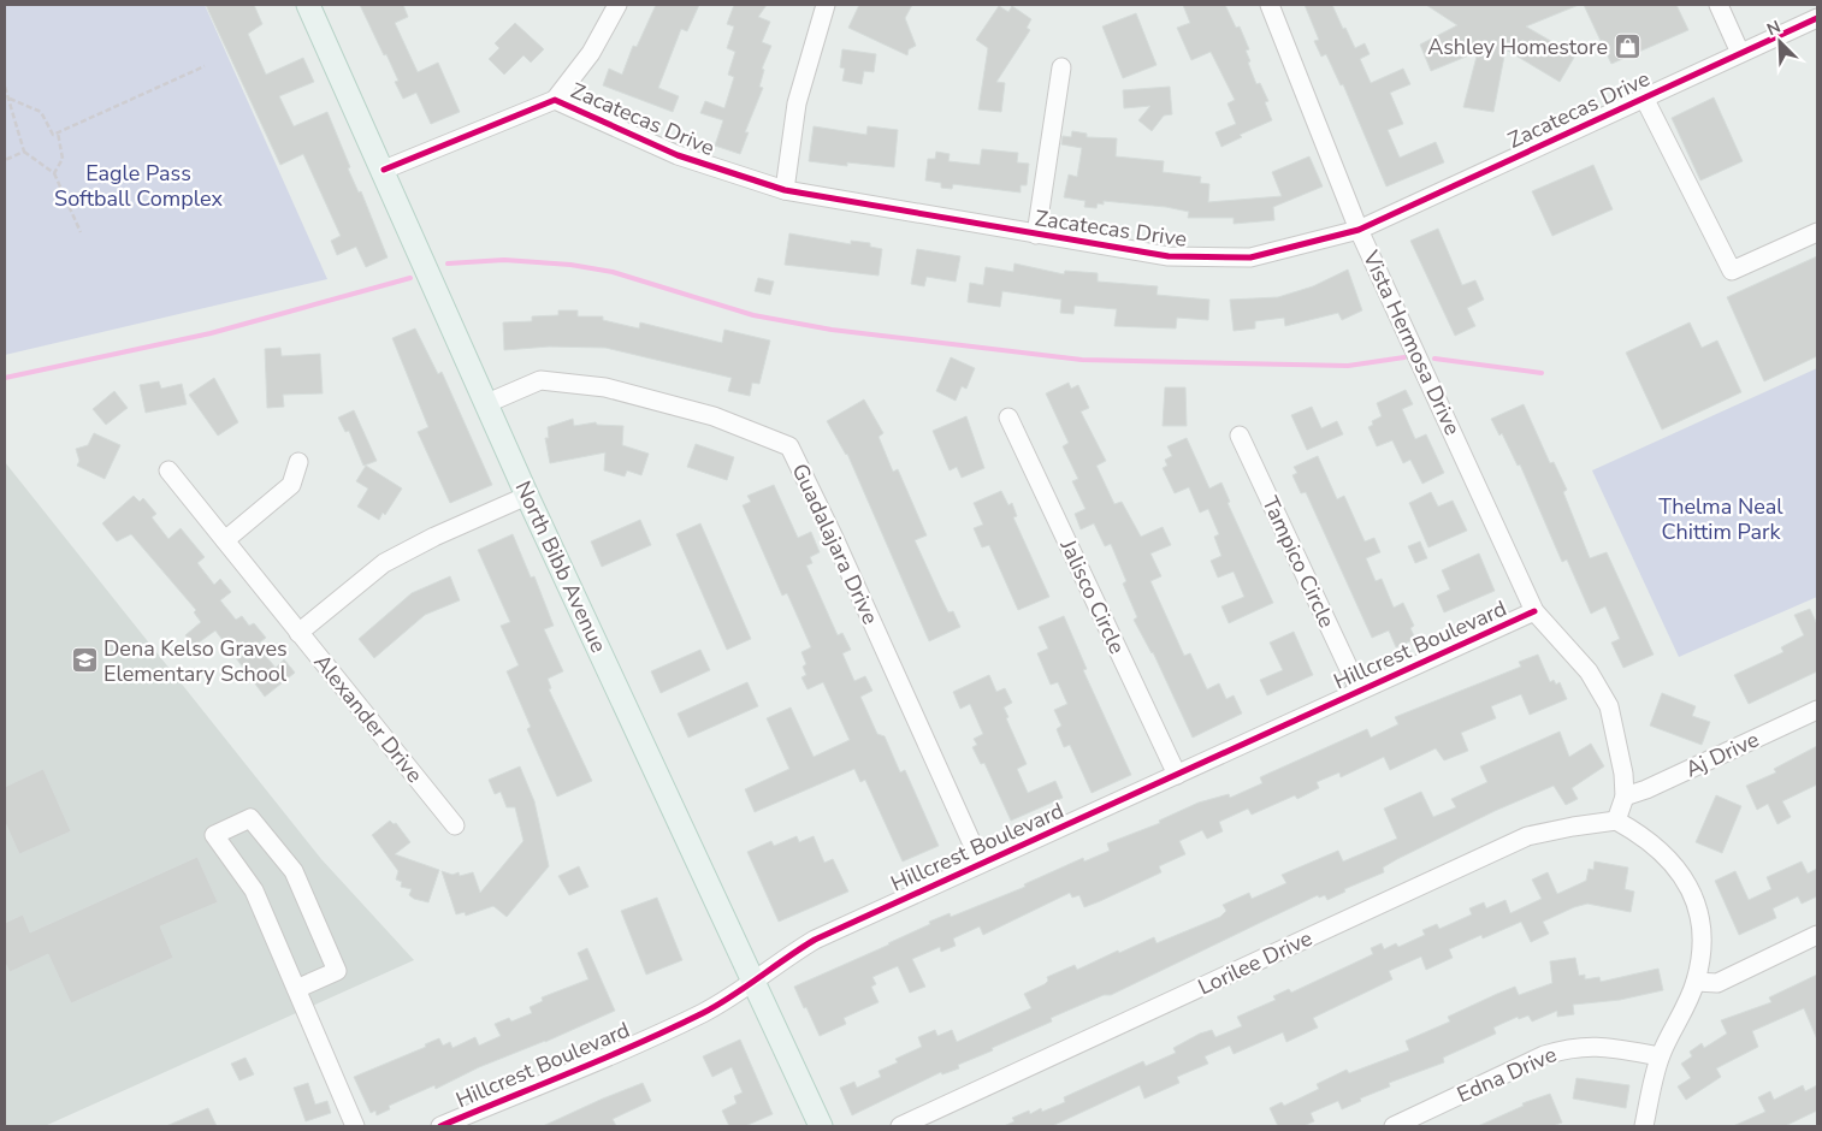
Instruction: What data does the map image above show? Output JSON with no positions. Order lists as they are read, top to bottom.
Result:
{
  "streets": {
    "main road": ["North Bibb Avenue"],
    "street": [
      "Zacatecas Drive",
      "Vista Hermosa Drive",
      "Guadalajara Drive",
      "Tampico Circle",
      "Jalisco Circle",
      "Hillcrest Boulevard",
      "Alexander Drive",
      "Aj Drive",
      "Lorilee Drive",
      "Edna Drive"
    ]
  },
  "crossings": [
    ["Zacatecas Drive", "Vista Hermosa Drive"],
    ["Zacatecas Drive", "North Bibb Avenue"],
    ["Vista Hermosa Drive", "Hillcrest Boulevard"],
    ["Vista Hermosa Drive", "Aj Drive"],
    ["Guadalajara Drive", "North Bibb Avenue"],
    ["Guadalajara Drive", "Hillcrest Boulevard"],
    ["Tampico Circle", "Hillcrest Boulevard"],
    ["North Bibb Avenue", "Hillcrest Boulevard"],
    ["Jalisco Circle", "Hillcrest Boulevard"]
  ],
  "parks": ["Eagle Pass Softball Complex", "Thelma Neal Chittim Park"],
  "places": {
    "shop": ["Ashley Homestore"],
    "school or university": ["Dena Kelso Graves Elementary School"]
  },
  "north": "top left"
}
